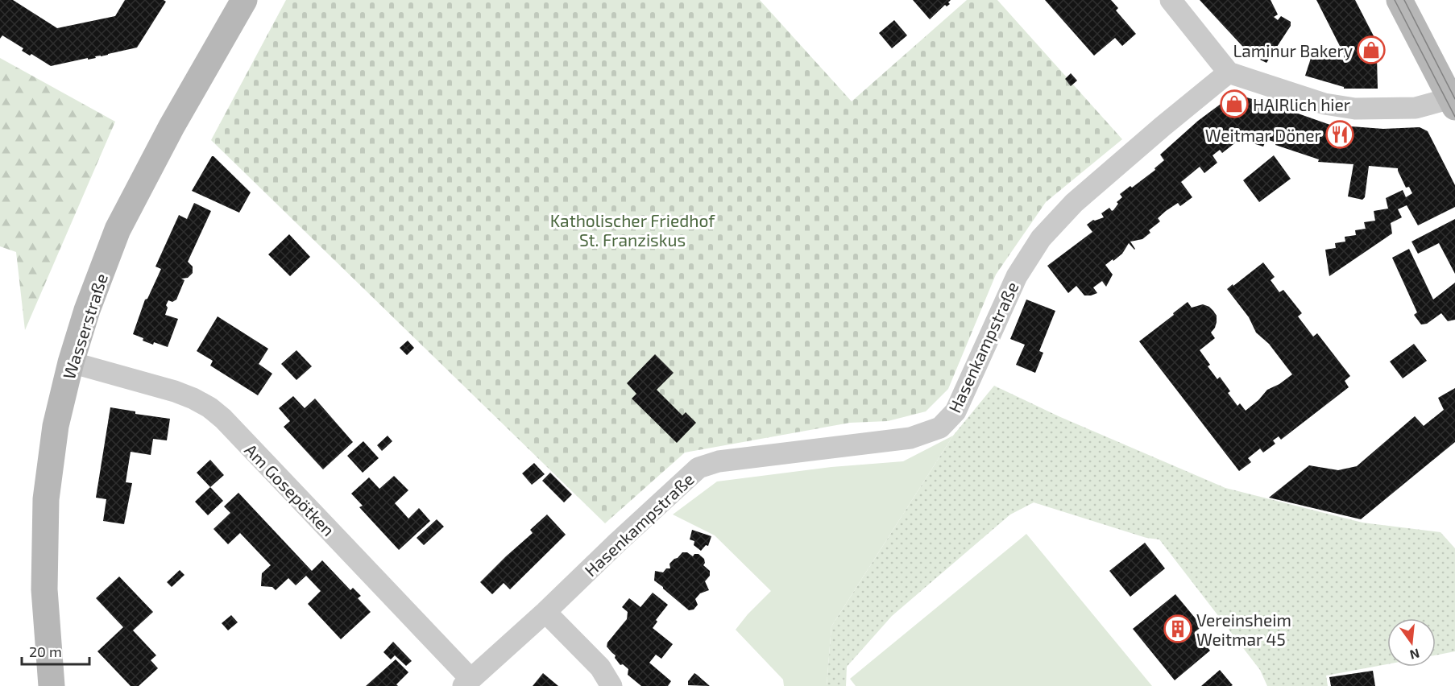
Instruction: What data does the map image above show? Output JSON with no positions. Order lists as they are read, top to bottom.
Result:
{
  "streets": {
    "main road": ["Wasserstraße"],
    "street": ["Hasenkampstraße", "Am Gosepötken"]
  },
  "crossings": [
    ["Wasserstraße", "Am Gosepötken"],
    ["Hasenkampstraße", "Am Gosepötken"]
  ],
  "parks": ["Katholischer Friedhof St. Franziskus"],
  "places": {
    "shop": ["Laminur Bakery", "HAIRlich hier"],
    "restaurant": ["Weitmar Döner"],
    "building": ["Vereinsheim Weitmar 45"]
  },
  "scale_bar": "20 m",
  "north": "bottom"
}
